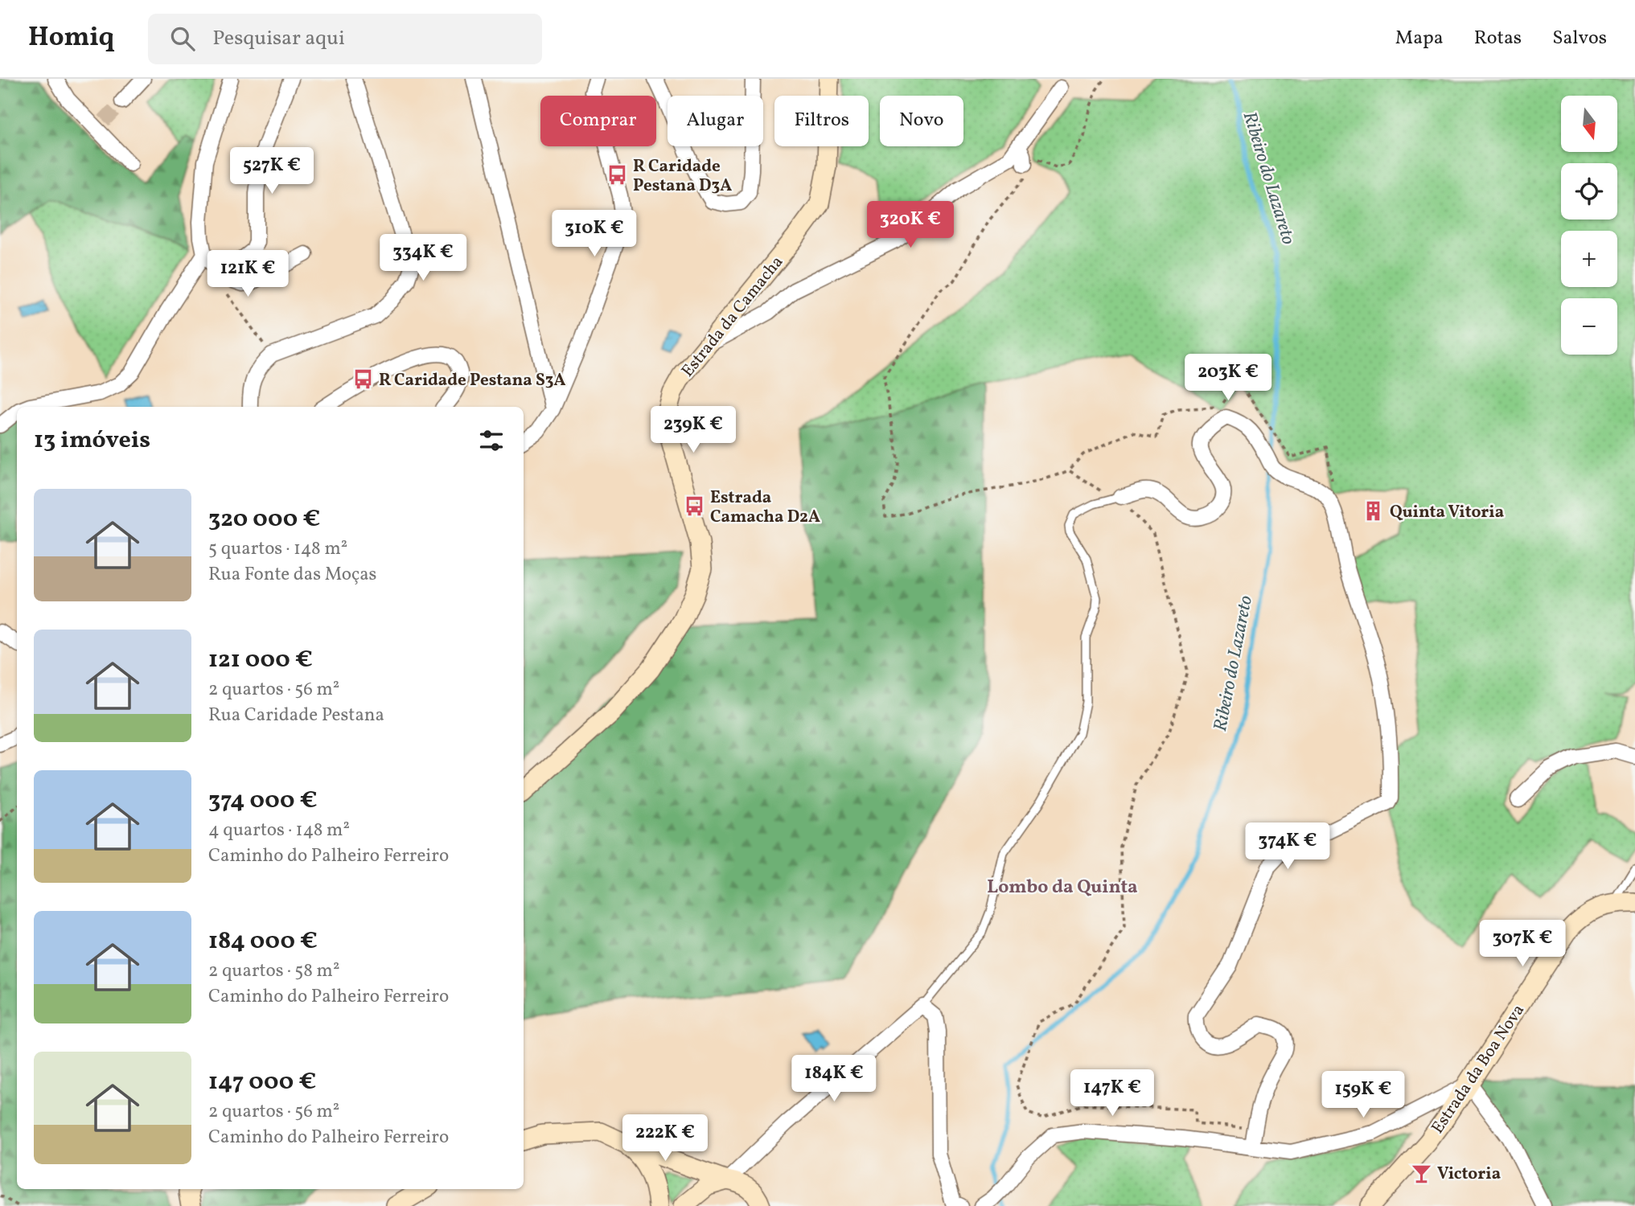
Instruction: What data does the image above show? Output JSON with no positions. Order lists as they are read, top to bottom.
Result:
{
  "streets": {
    "street": ["Estrada da Camacha", "Estrada da Boa Nova"]
  },
  "districts": ["Lombo da Quinta"],
  "water": ["Ribeiro do Lazareto"],
  "places": {
    "bus stop": ["R Caridade Pestana D3A", "R Caridade Pestana S3A", "Estrada Camacha D2A"],
    "building": ["Quinta Vitoria"],
    "bar": ["Victoria"]
  },
  "north": "bottom",
  "page": {
    "header": "Homiq",
    "search": "Pesquisar aqui",
    "nav": ["Mapa", "Rotas", "Salvos"],
    "map_buttons": ["+", "−"],
    "chip": [
      "Comprar",
      "Alugar",
      "Filtros",
      "Novo"
    ],
    "price": [
      "527K €",
      "320K €",
      "310K €",
      "334K €",
      "121K €",
      "203K €",
      "239K €",
      "374K €",
      "307K €",
      "184K €",
      "147K €",
      "159K €",
      "222K €"
    ],
    "heading": "13 imóveis",
    "list": [
      {
        "name": "320 000 €",
        "note": "5 quartos · 148 m² · Rua Fonte das Moças"
      },
      {
        "name": "121 000 €",
        "note": "2 quartos · 56 m² · Rua Caridade Pestana"
      },
      {
        "name": "374 000 €",
        "note": "4 quartos · 148 m² · Caminho do Palheiro Ferreiro"
      },
      {
        "name": "184 000 €",
        "note": "2 quartos · 58 m² · Caminho do Palheiro Ferreiro"
      },
      {
        "name": "147 000 €",
        "note": "2 quartos · 56 m² · Caminho do Palheiro Ferreiro"
      }
    ]
  }
}
